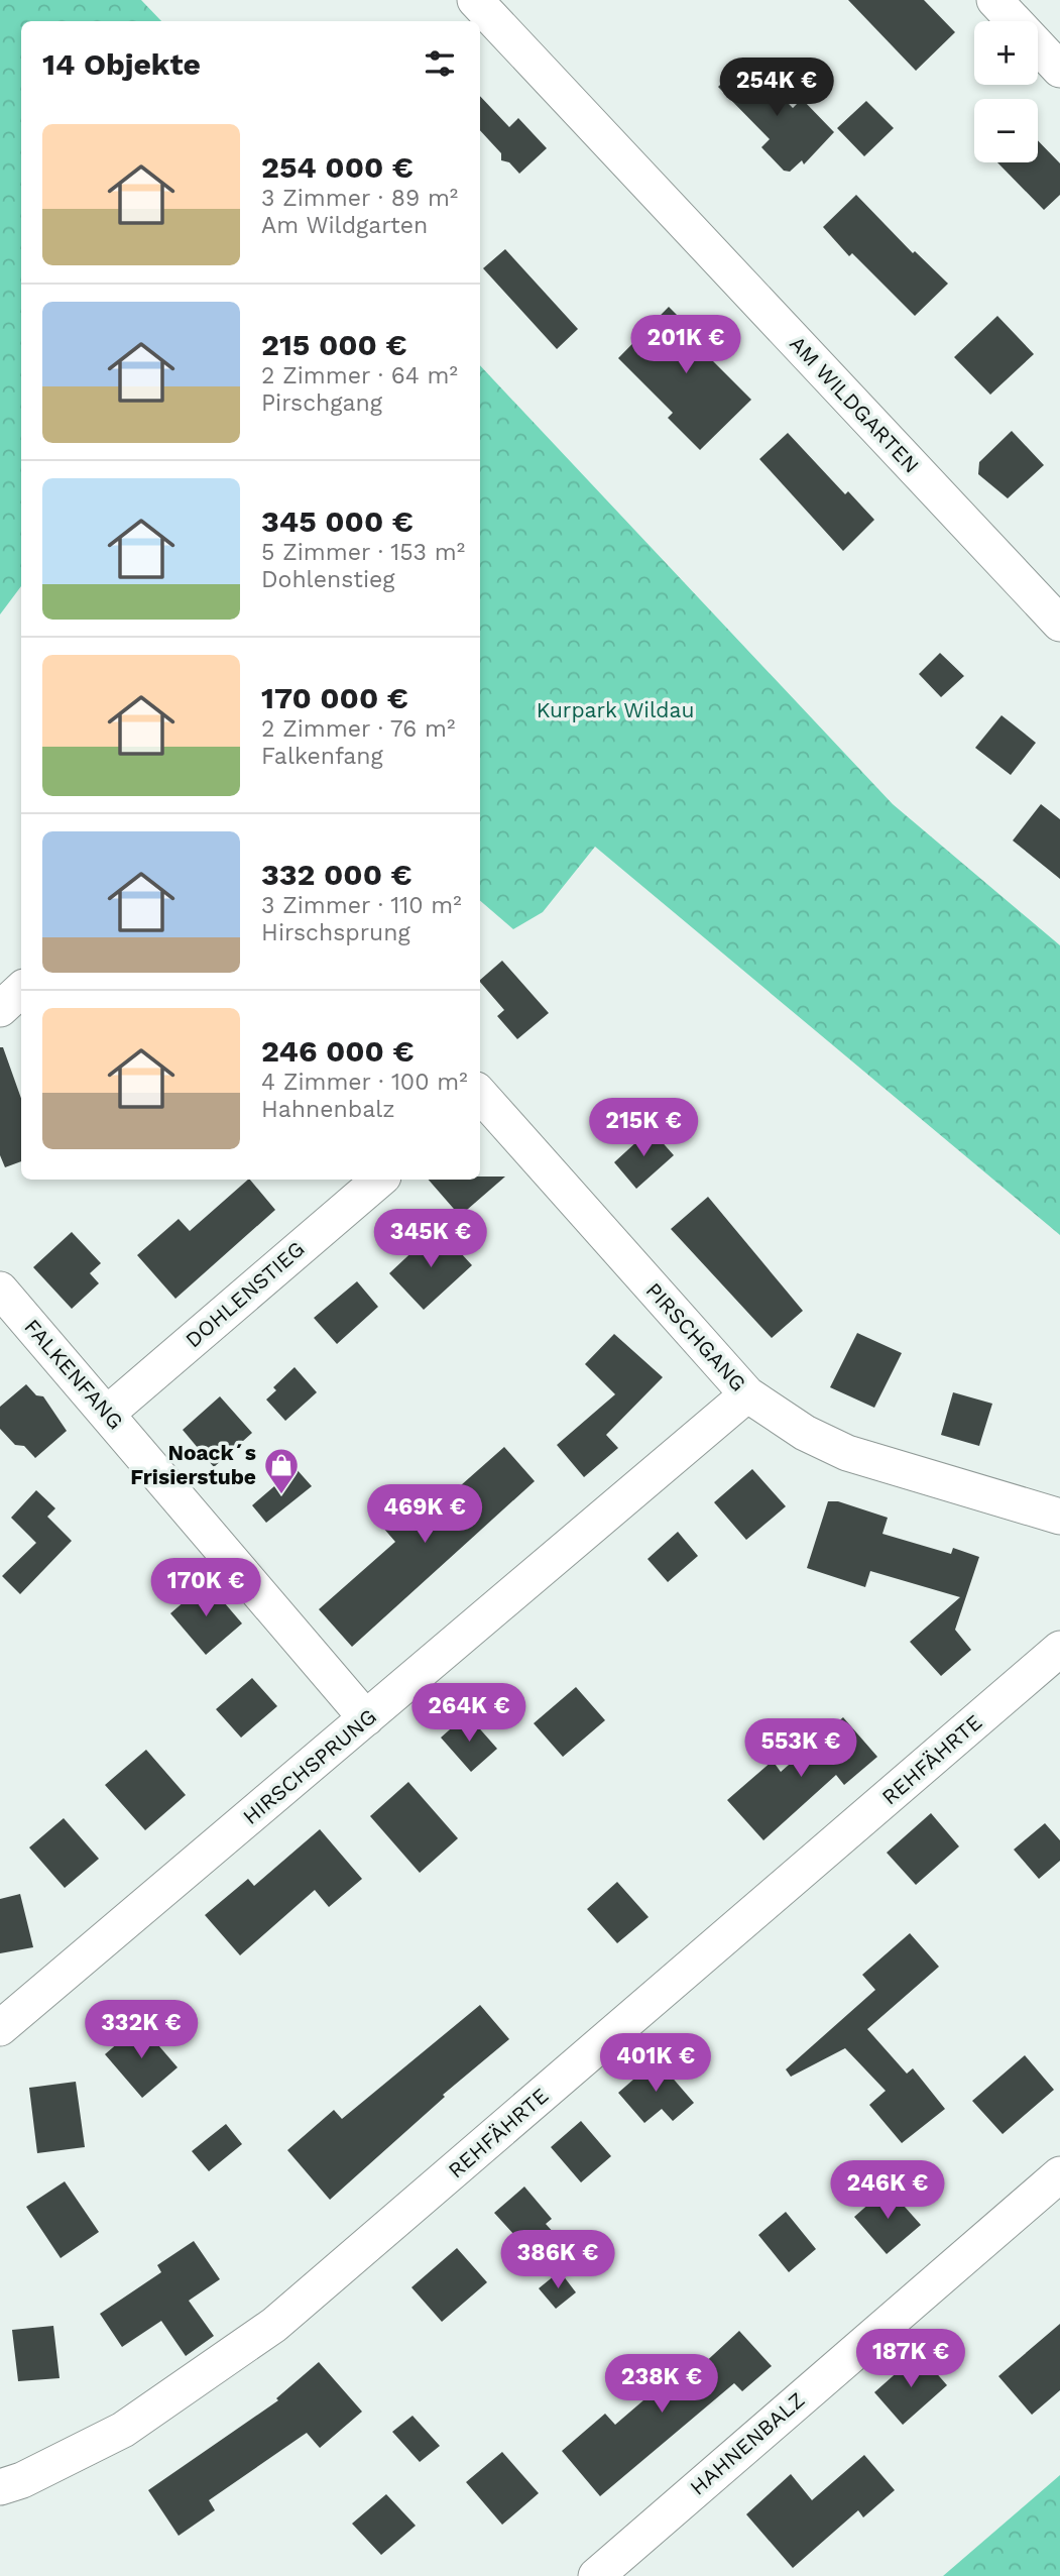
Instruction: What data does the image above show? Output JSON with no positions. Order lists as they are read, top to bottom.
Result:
{
  "streets": {
    "street": [
      "AM WILDGARTEN",
      "DOHLENSTIEG",
      "PIRSCHGANG",
      "FALKENFANG",
      "REHFÄHRTE",
      "HIRSCHSPRUNG",
      "HAHNENBALZ"
    ]
  },
  "crossings": [
    ["DOHLENSTIEG", "FALKENFANG"],
    ["PIRSCHGANG", "HIRSCHSPRUNG"],
    ["FALKENFANG", "HIRSCHSPRUNG"]
  ],
  "parks": ["Kurpark Wildau"],
  "places": {
    "shop": ["Noack´s Frisierstube"]
  },
  "page": {
    "map_buttons": ["+", "−"],
    "heading": "14 Objekte",
    "price": [
      "254K €",
      "201K €",
      "215K €",
      "345K €",
      "469K €",
      "170K €",
      "264K €",
      "553K €",
      "332K €",
      "401K €",
      "246K €",
      "386K €",
      "187K €",
      "238K €"
    ],
    "list": [
      {
        "name": "254 000 €",
        "note": "3 Zimmer · 89 m² · Am Wildgarten"
      },
      {
        "name": "215 000 €",
        "note": "2 Zimmer · 64 m² · Pirschgang"
      },
      {
        "name": "345 000 €",
        "note": "5 Zimmer · 153 m² · Dohlenstieg"
      },
      {
        "name": "170 000 €",
        "note": "2 Zimmer · 76 m² · Falkenfang"
      },
      {
        "name": "332 000 €",
        "note": "3 Zimmer · 110 m² · Hirschsprung"
      },
      {
        "name": "246 000 €",
        "note": "4 Zimmer · 100 m² · Hahnenbalz"
      }
    ]
  }
}
